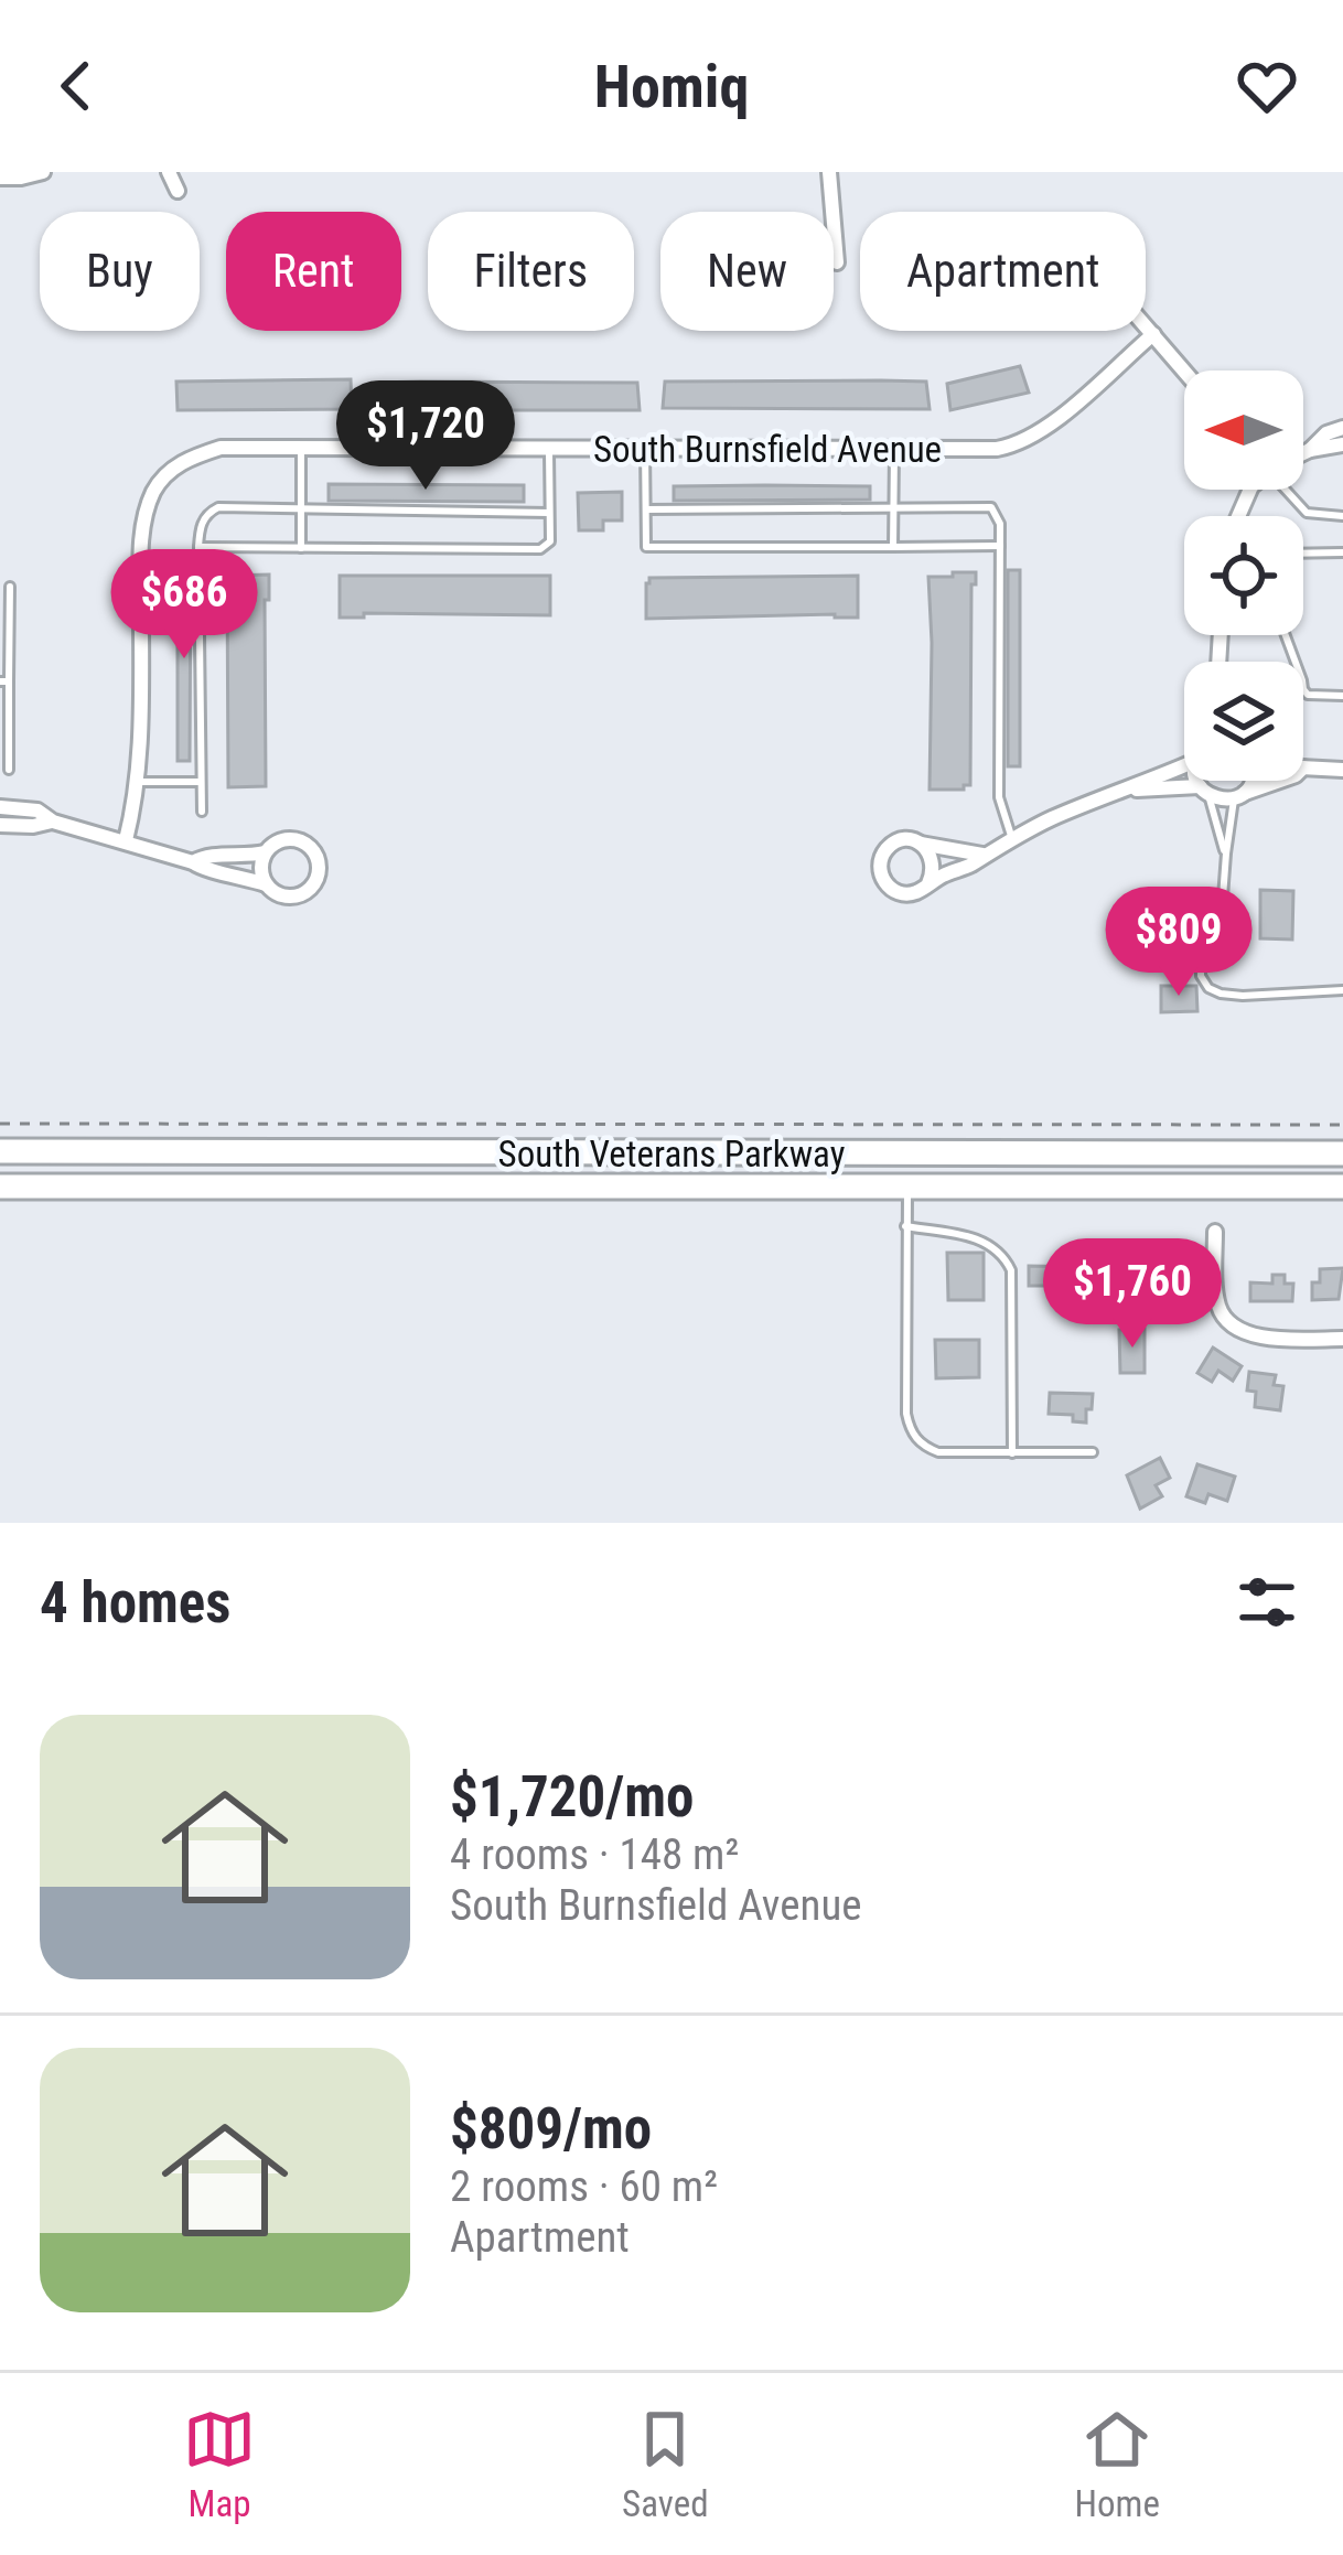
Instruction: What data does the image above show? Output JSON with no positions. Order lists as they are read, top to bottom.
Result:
{
  "streets": {
    "highway": ["South Veterans Parkway"],
    "street": ["South Burnsfield Avenue"]
  },
  "north": "left",
  "page": {
    "header": "Homiq",
    "chip": [
      "Buy",
      "Rent",
      "Filters",
      "New",
      "Apartment"
    ],
    "price": [
      "$1,720",
      "$686",
      "$809",
      "$1,760"
    ],
    "heading": "4 homes",
    "list": [
      {
        "name": "$1,720/mo",
        "note": "4 rooms · 148 m² · South Burnsfield Avenue"
      },
      {
        "name": "$809/mo",
        "note": "2 rooms · 60 m² · Apartment"
      }
    ],
    "tabs": ["Map", "Saved", "Home"]
  }
}
